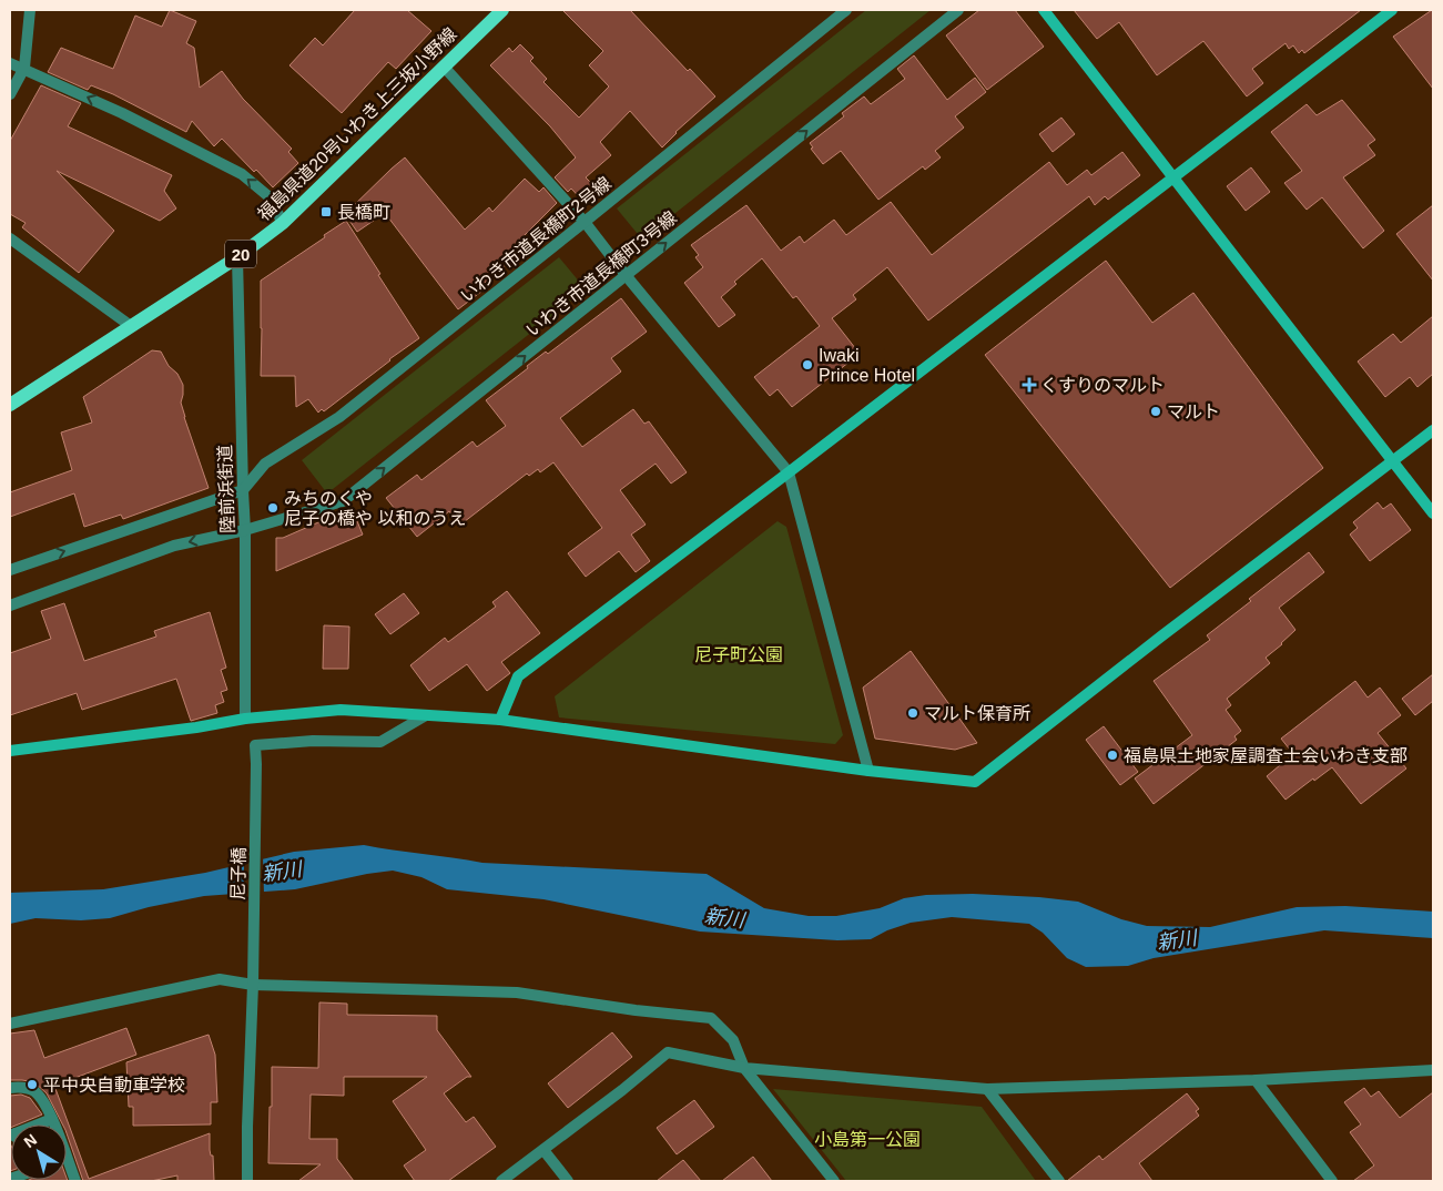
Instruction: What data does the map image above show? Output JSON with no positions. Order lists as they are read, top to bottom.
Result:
{
  "streets": {
    "main road": ["福島県道20号いわき上三坂小野線", "20"],
    "street": [
      "いわき市道長橋町2号線",
      "いわき市道長橋町3号線",
      "陸前浜街道",
      "尼子橋"
    ]
  },
  "crossings": [
    ["福島県道20号いわき上三坂小野線", "陸前浜街道"],
    ["いわき市道長橋町2号線", "陸前浜街道"],
    ["いわき市道長橋町3号線", "陸前浜街道"]
  ],
  "water": ["新川"],
  "parks": ["尼子町公園", "小島第一公園"],
  "places": {
    "transit": ["長橋町"],
    "other": [
      "Iwaki Prince Hotel",
      "マルト",
      "みちのくや 尼子の橋や 以和のうえ",
      "マルト保育所",
      "福島県土地家屋調査士会いわき支部",
      "平中央自動車学校"
    ],
    "health": ["くすりのマルト"]
  },
  "north": "top left"
}
